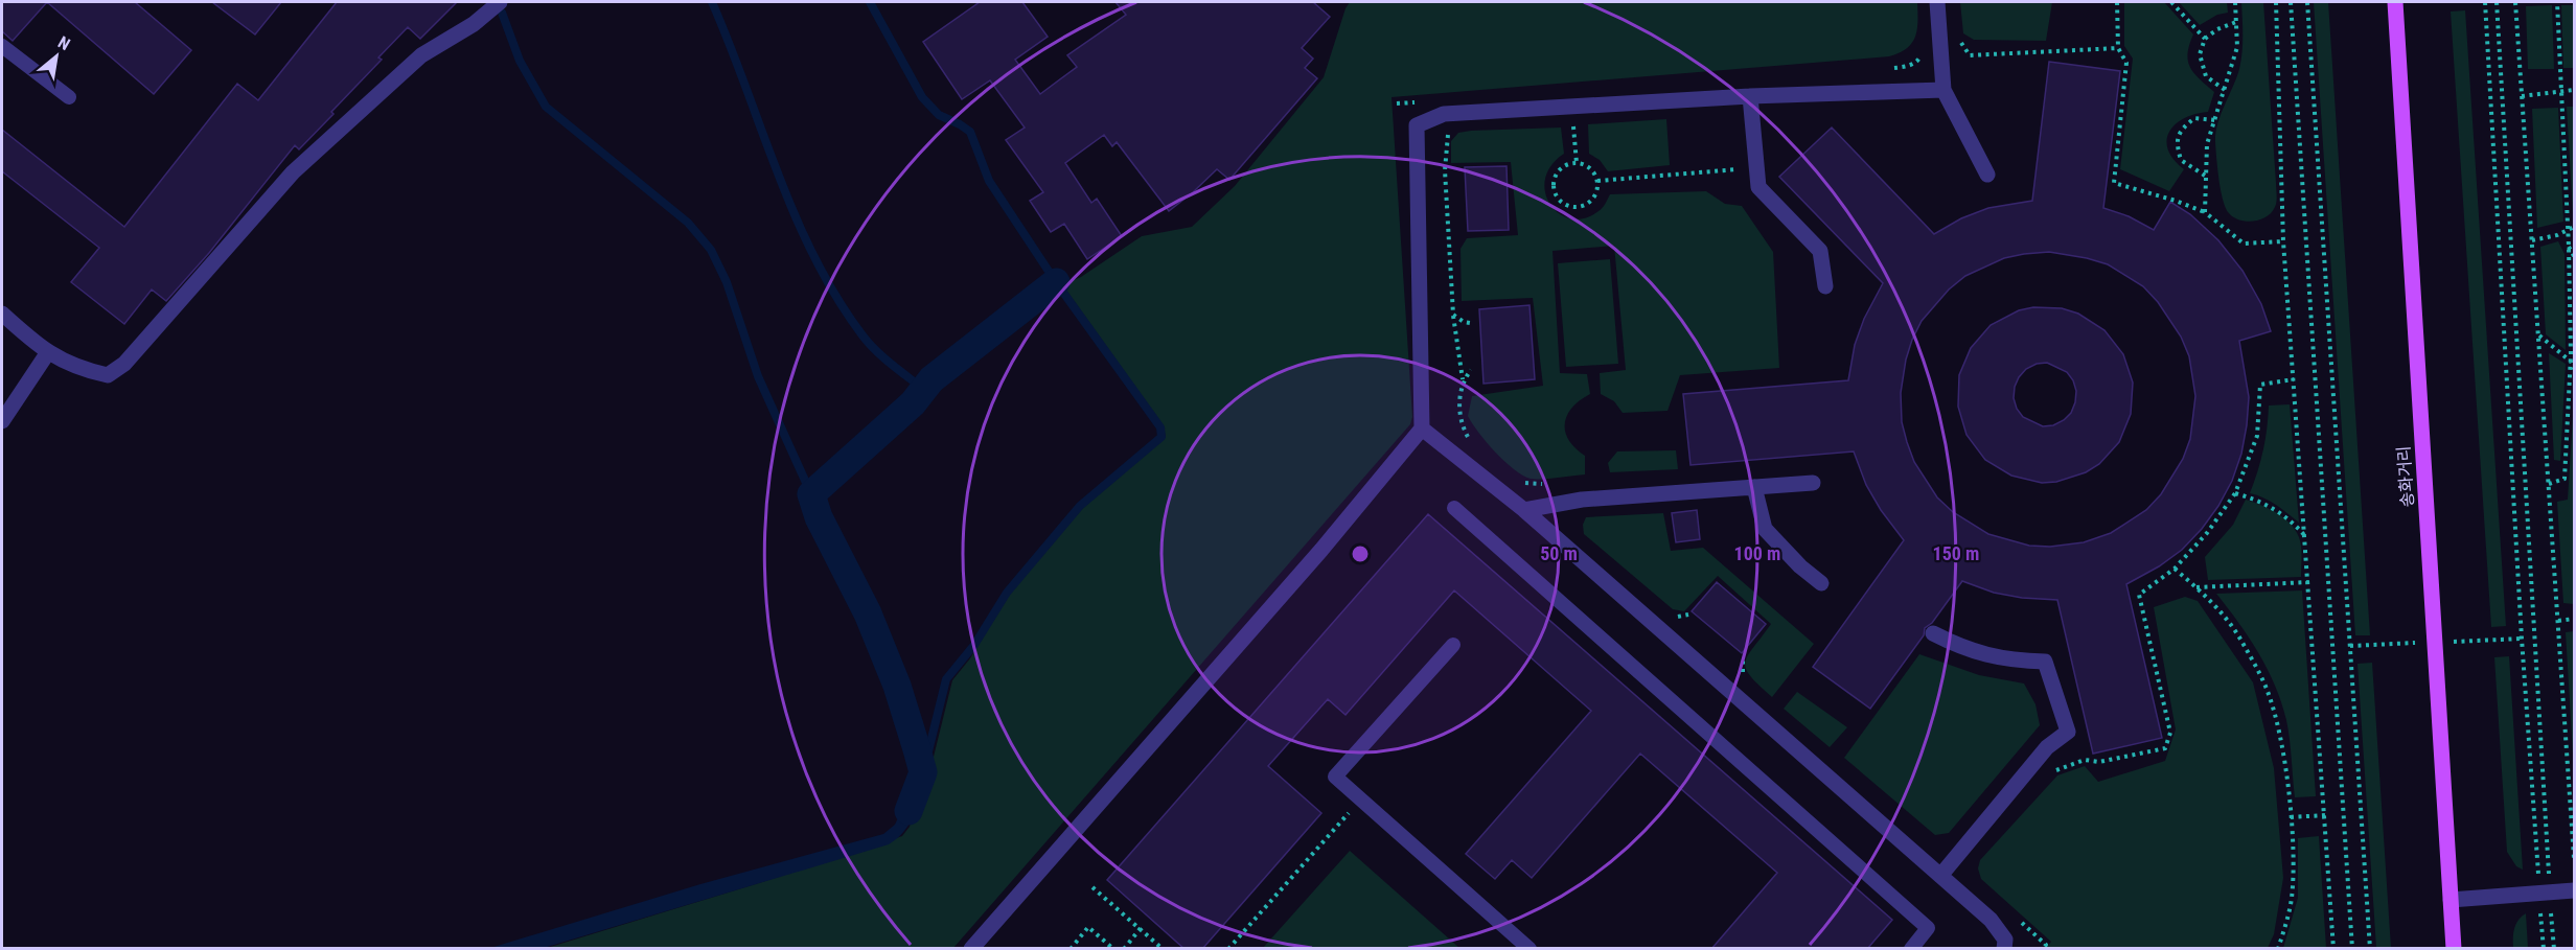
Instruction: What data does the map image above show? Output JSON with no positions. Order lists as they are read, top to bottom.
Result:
{
  "streets": {
    "main road": ["송화거리"]
  },
  "north": "top right",
  "rings": ["50 m", "100 m", "150 m"]
}
